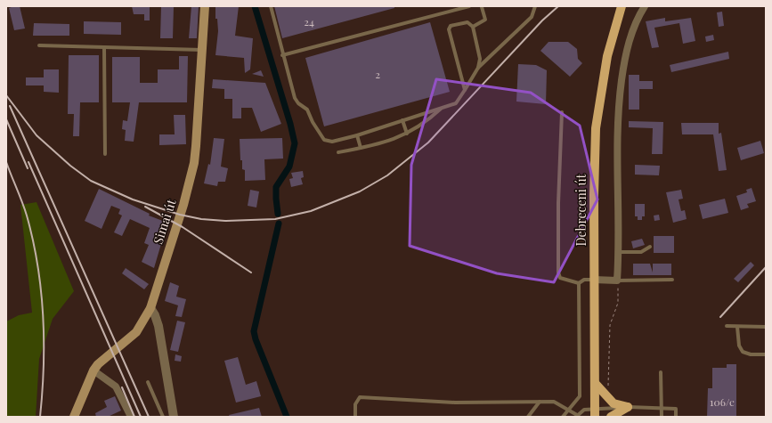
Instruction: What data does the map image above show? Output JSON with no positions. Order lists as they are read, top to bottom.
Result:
{
  "streets": {
    "main road": ["Debreceni út", "Simai út"]
  },
  "house_numbers": ["24", "2", "106/c"]
}
